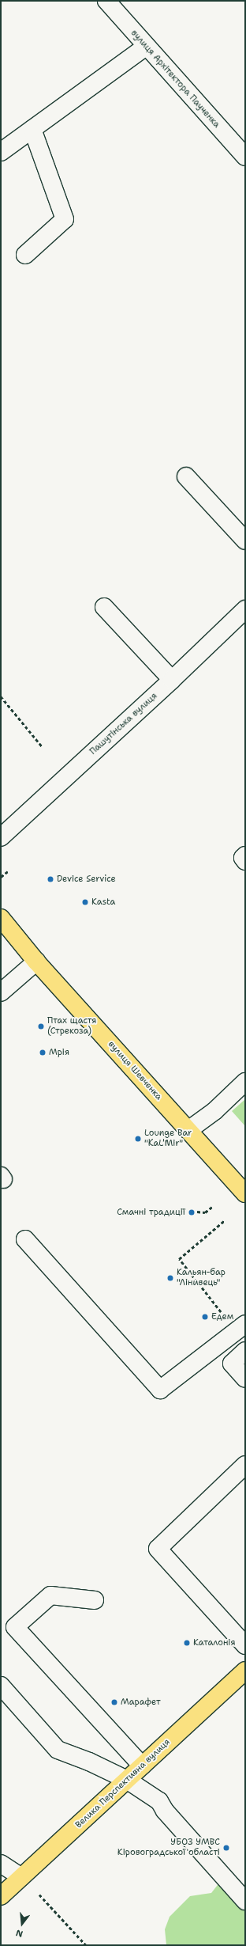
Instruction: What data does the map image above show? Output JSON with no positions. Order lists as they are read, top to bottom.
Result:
{
  "streets": {
    "main road": ["вулиця Шевченка", "Велика Перспективна вулиця"],
    "street": ["вулиця Архітектора Паученка", "Пашутінська вулиця"]
  },
  "places": [
    "Device Service",
    "Kasta",
    "Птах щастя (Стрекоза)",
    "Мрія",
    "Lounge Bar \"KaL'Mir\"",
    "Смачні традиції",
    "Кальян-бар \"Лінивець\"",
    "Едем",
    "Каталонія",
    "Марафет",
    "УБОЗ УМВС Кіровоградської області"
  ],
  "north": "bottom"
}
